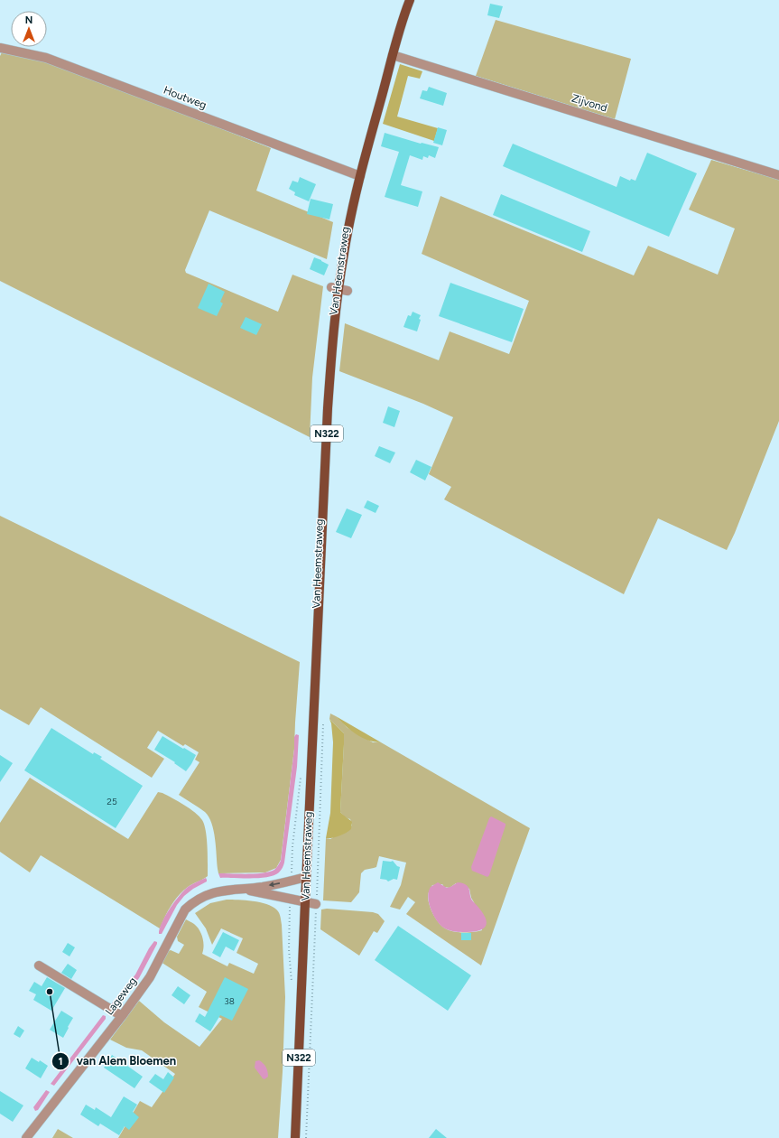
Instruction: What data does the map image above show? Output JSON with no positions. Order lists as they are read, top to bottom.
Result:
{
  "streets": {
    "main road": ["Van Heemstraweg", "N322"],
    "street": ["Houtweg", "Zijvond", "Lageweg"]
  },
  "crossings": [
    ["Houtweg", "Van Heemstraweg"],
    ["Zijvond", "Van Heemstraweg"],
    ["Van Heemstraweg", "Lageweg"]
  ],
  "places": ["van Alem Bloemen"],
  "house_numbers": ["25", "38"],
  "north": "top"
}
